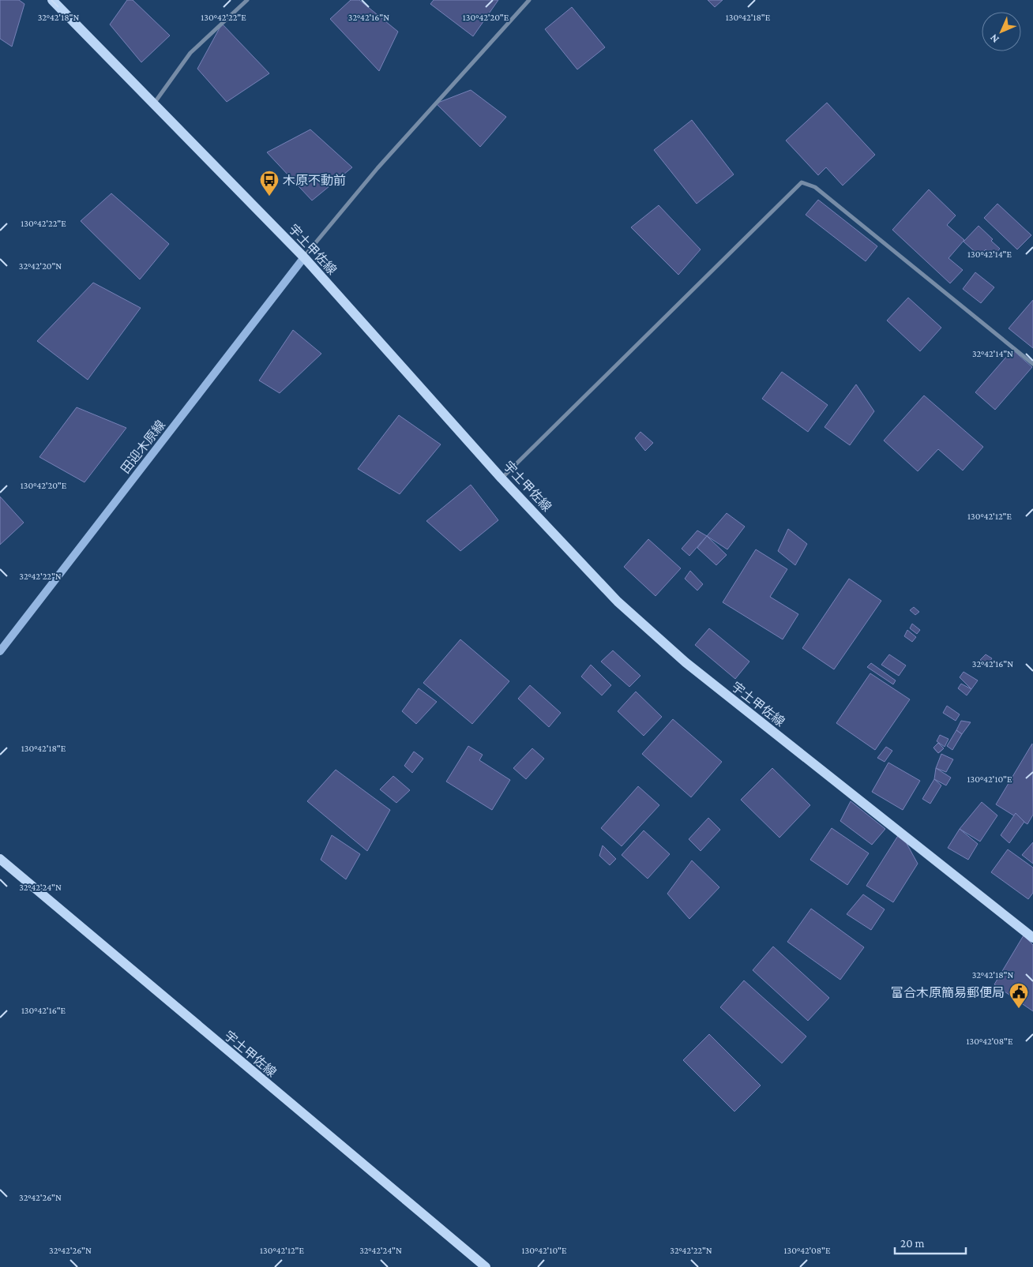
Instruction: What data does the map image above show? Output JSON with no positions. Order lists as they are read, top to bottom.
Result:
{
  "streets": {
    "main road": ["宇土甲佐線", "田迎木原線"]
  },
  "crossings": [
    ["宇土甲佐線", "田迎木原線"]
  ],
  "places": {
    "bus stop": ["木原不動前"],
    "public building": ["富合木原簡易郵便局"]
  },
  "scale_bar": "20 m",
  "north": "bottom left",
  "coordinates": [
    "32°42'18\"N",
    "130°42'22\"E",
    "32°42'16\"N",
    "130°42'20\"E",
    "130°42'18\"E",
    "130°42'14\"E",
    "32°42'20\"N",
    "32°42'14\"N",
    "130°42'12\"E",
    "32°42'22\"N",
    "130°42'10\"E",
    "32°42'24\"N",
    "130°42'16\"E",
    "130°42'08\"E",
    "32°42'26\"N"
  ]
}
